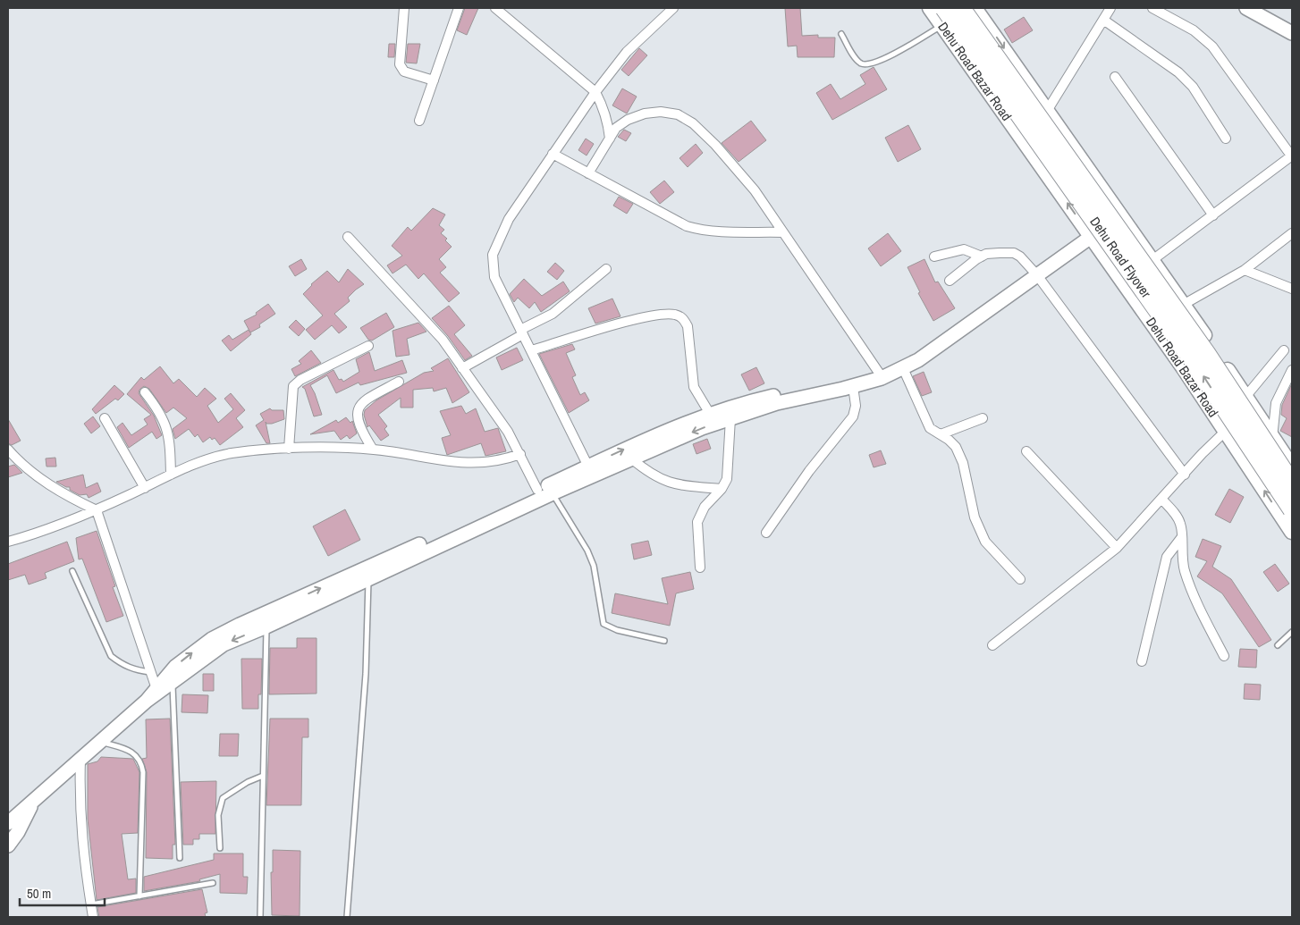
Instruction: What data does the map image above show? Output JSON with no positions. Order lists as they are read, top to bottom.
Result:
{
  "streets": {
    "highway": ["Dehu Road Flyover"],
    "main road": ["Dehu Road Bazar Road"]
  },
  "scale_bar": "50 m"
}
